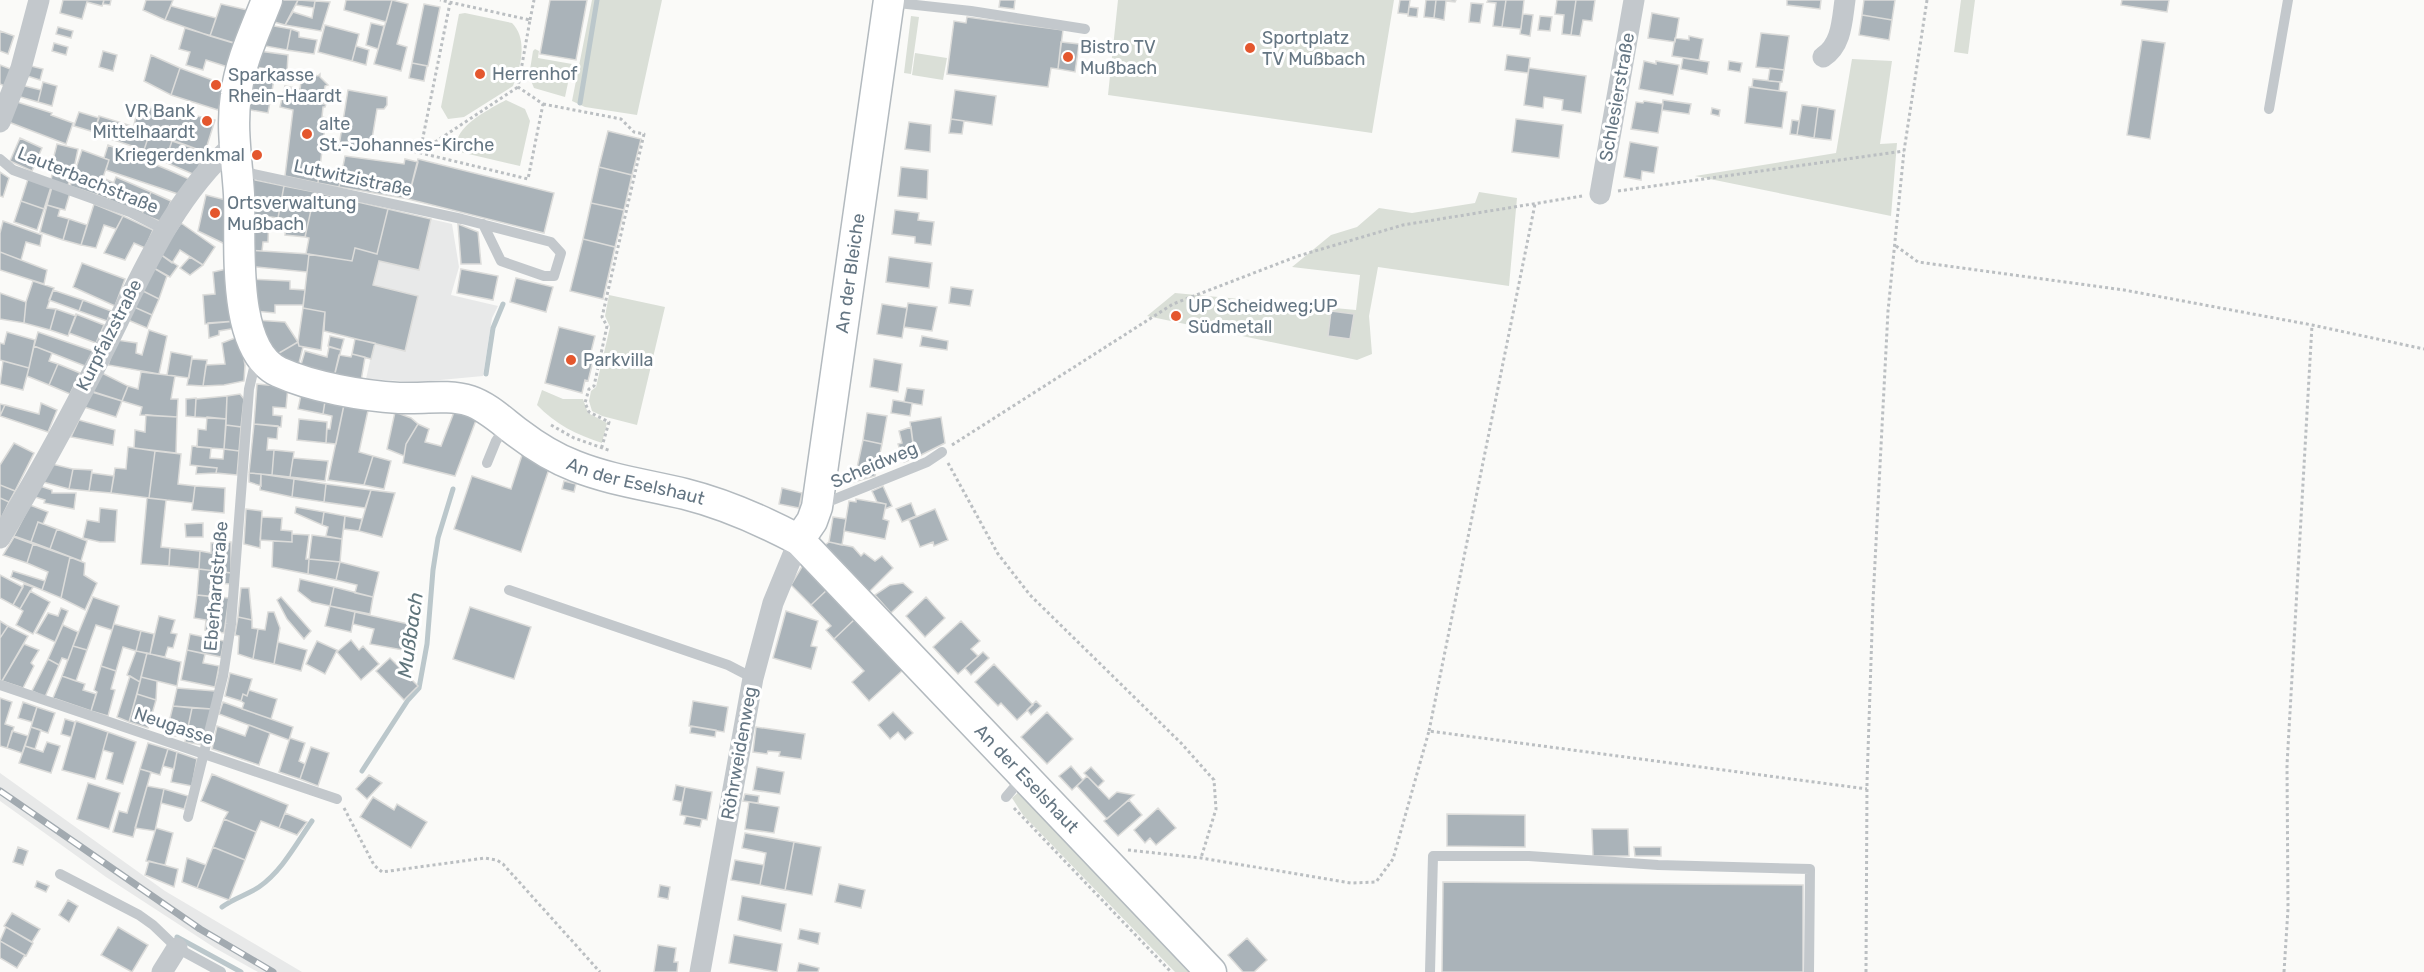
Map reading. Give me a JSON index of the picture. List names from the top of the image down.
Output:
{
  "streets": {
    "main road": ["An der Bleiche", "An der Eselshaut"],
    "street": ["Schlesierstraße", "Kurpfalzstraße", "Röhrweidenweg"],
    "lane": [
      "Lutwitzistraße",
      "Lauterbachstraße",
      "Scheidweg",
      "Eberhardstraße",
      "Neugasse"
    ]
  },
  "crossings": [
    ["Lutwitzistraße", "Kurpfalzstraße"],
    ["Lauterbachstraße", "Kurpfalzstraße"],
    ["An der Bleiche", "Scheidweg"],
    ["An der Bleiche", "An der Eselshaut"],
    ["An der Bleiche", "Röhrweidenweg"],
    ["An der Eselshaut", "Eberhardstraße"],
    ["An der Eselshaut", "Röhrweidenweg"],
    ["Eberhardstraße", "Neugasse"]
  ],
  "water": ["Mußbach"],
  "places": [
    "Sportplatz TV Mußbach",
    "Bistro TV Mußbach",
    "Herrenhof",
    "Sparkasse Rhein-Haardt",
    "VR Bank Mittelhaardt",
    "alte St.-Johannes-Kirche",
    "Kriegerdenkmal",
    "Ortsverwaltung Mußbach",
    "UP Scheidweg;UP Südmetall",
    "Parkvilla"
  ]
}
